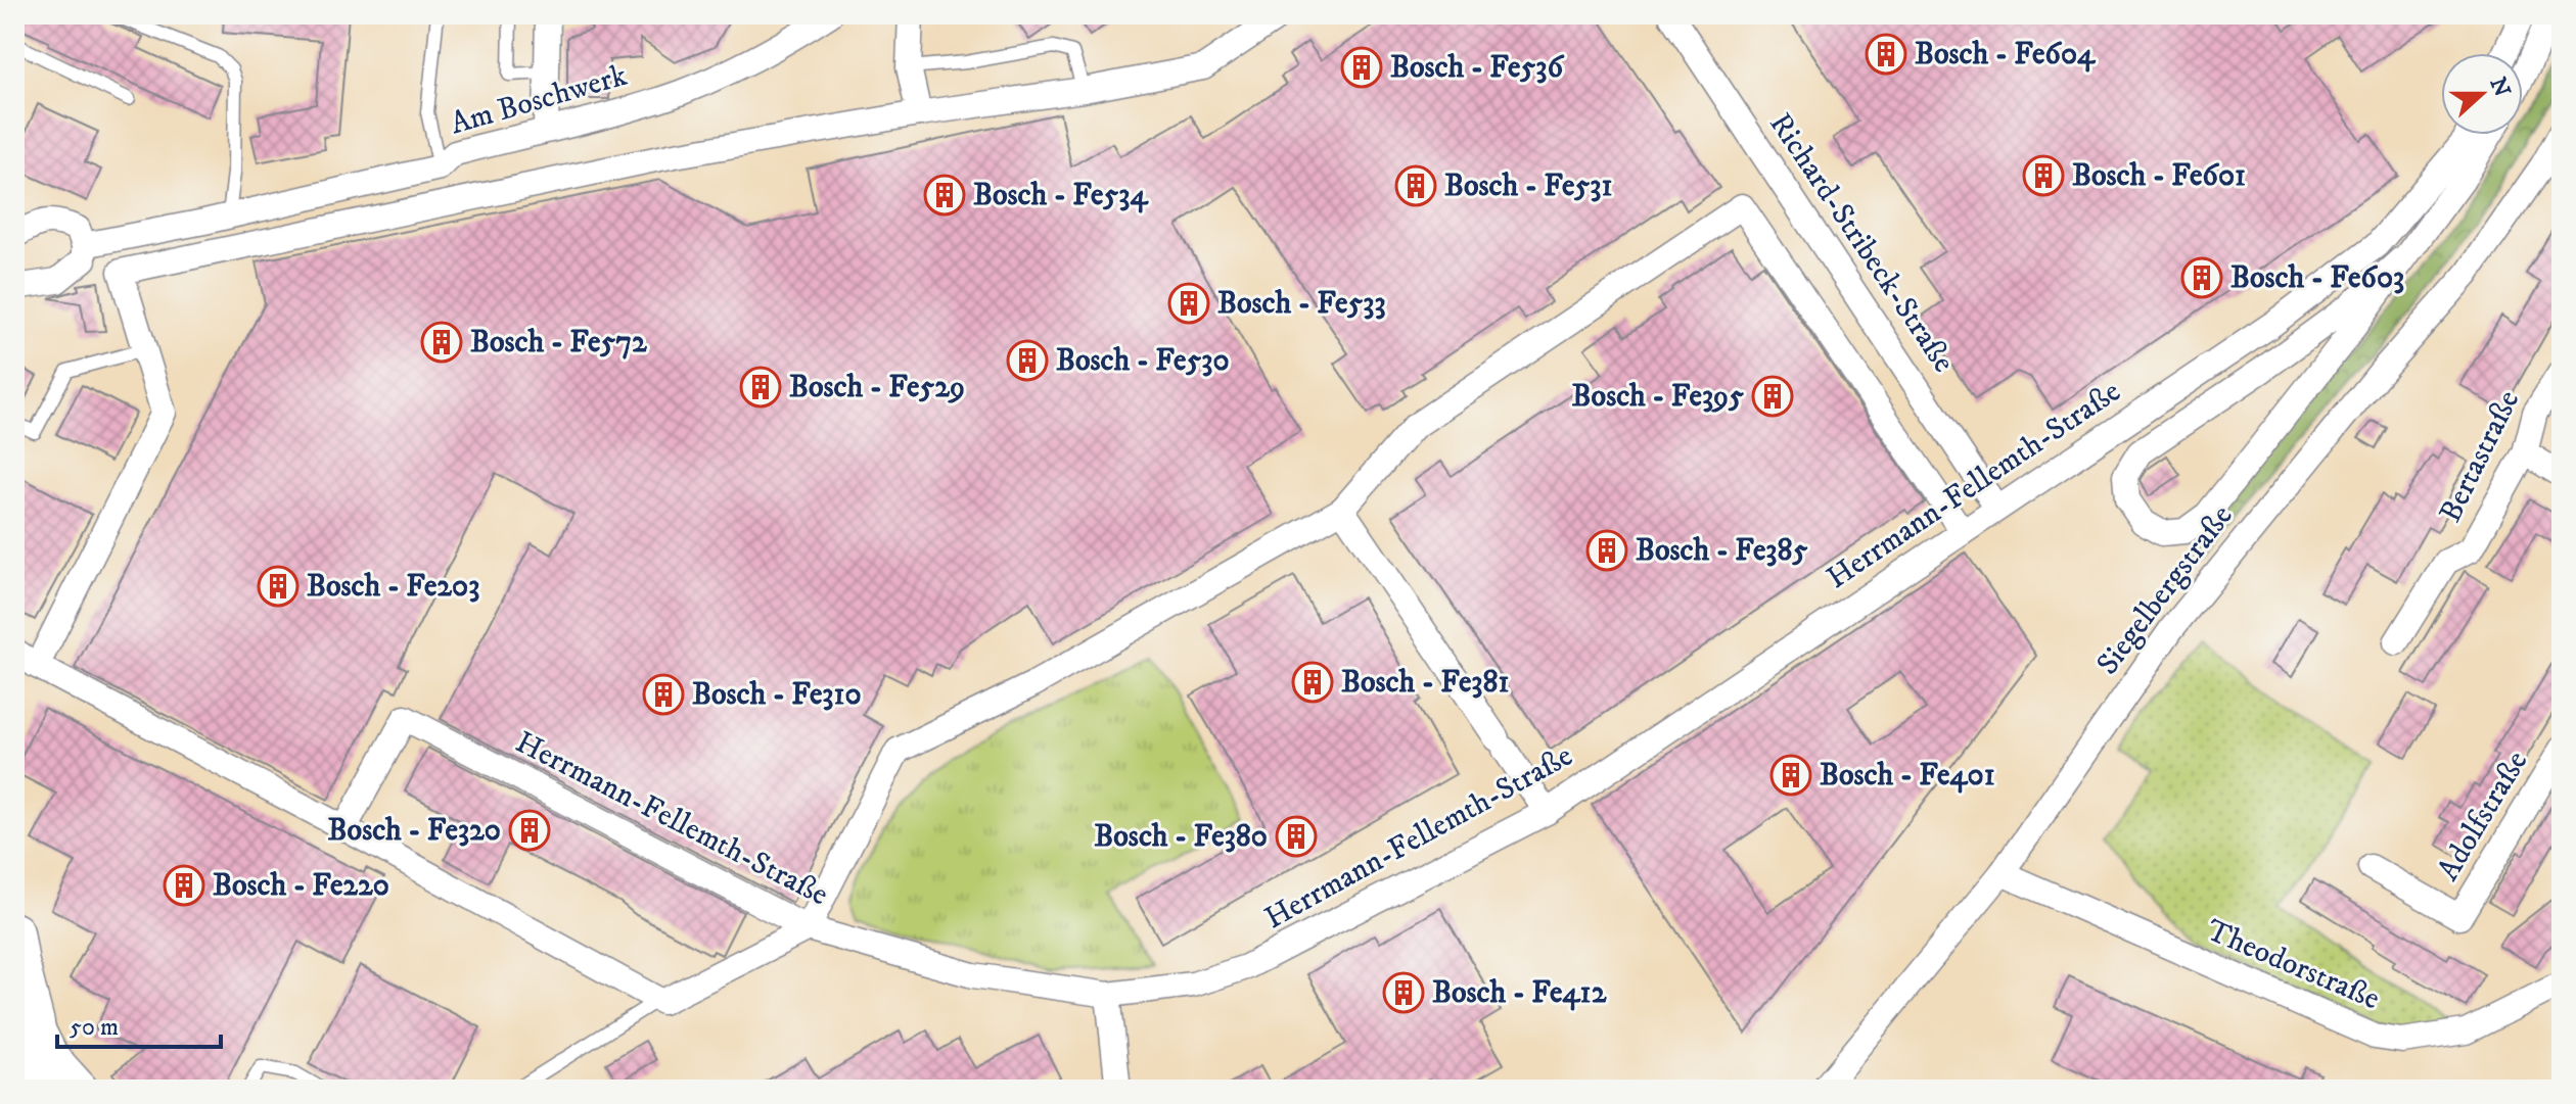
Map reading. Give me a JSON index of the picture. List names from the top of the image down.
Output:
{
  "streets": {
    "street": [
      "Am Boschwerk",
      "Richard-Stribeck-Straße",
      "Bertastraße",
      "Herrmann-Fellemth-Straße",
      "Siegelbergstraße",
      "Adolfstraße",
      "Theodorstraße"
    ]
  },
  "crossings": [
    ["Richard-Stribeck-Straße", "Herrmann-Fellemth-Straße"],
    ["Siegelbergstraße", "Theodorstraße"]
  ],
  "places": {
    "building": [
      "Bosch - Fe604",
      "Bosch - Fe536",
      "Bosch - Fe601",
      "Bosch - Fe531",
      "Bosch - Fe534",
      "Bosch - Fe603",
      "Bosch - Fe533",
      "Bosch - Fe572",
      "Bosch - Fe530",
      "Bosch - Fe529",
      "Bosch - Fe395",
      "Bosch - Fe385",
      "Bosch - Fe203",
      "Bosch - Fe381",
      "Bosch - Fe310",
      "Bosch - Fe401",
      "Bosch - Fe320",
      "Bosch - Fe380",
      "Bosch - Fe220",
      "Bosch - Fe412"
    ]
  },
  "scale_bar": "50 m",
  "north": "right"
}
